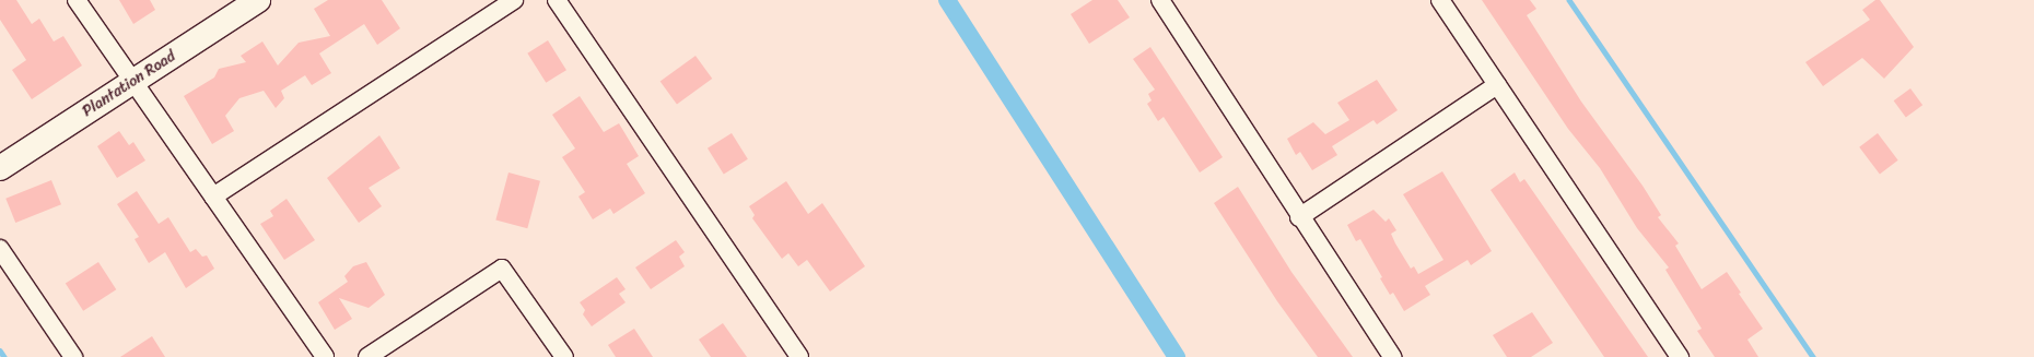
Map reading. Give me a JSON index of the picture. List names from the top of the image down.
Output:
{
  "streets": {
    "street": ["Plantation Road"]
  }
}
